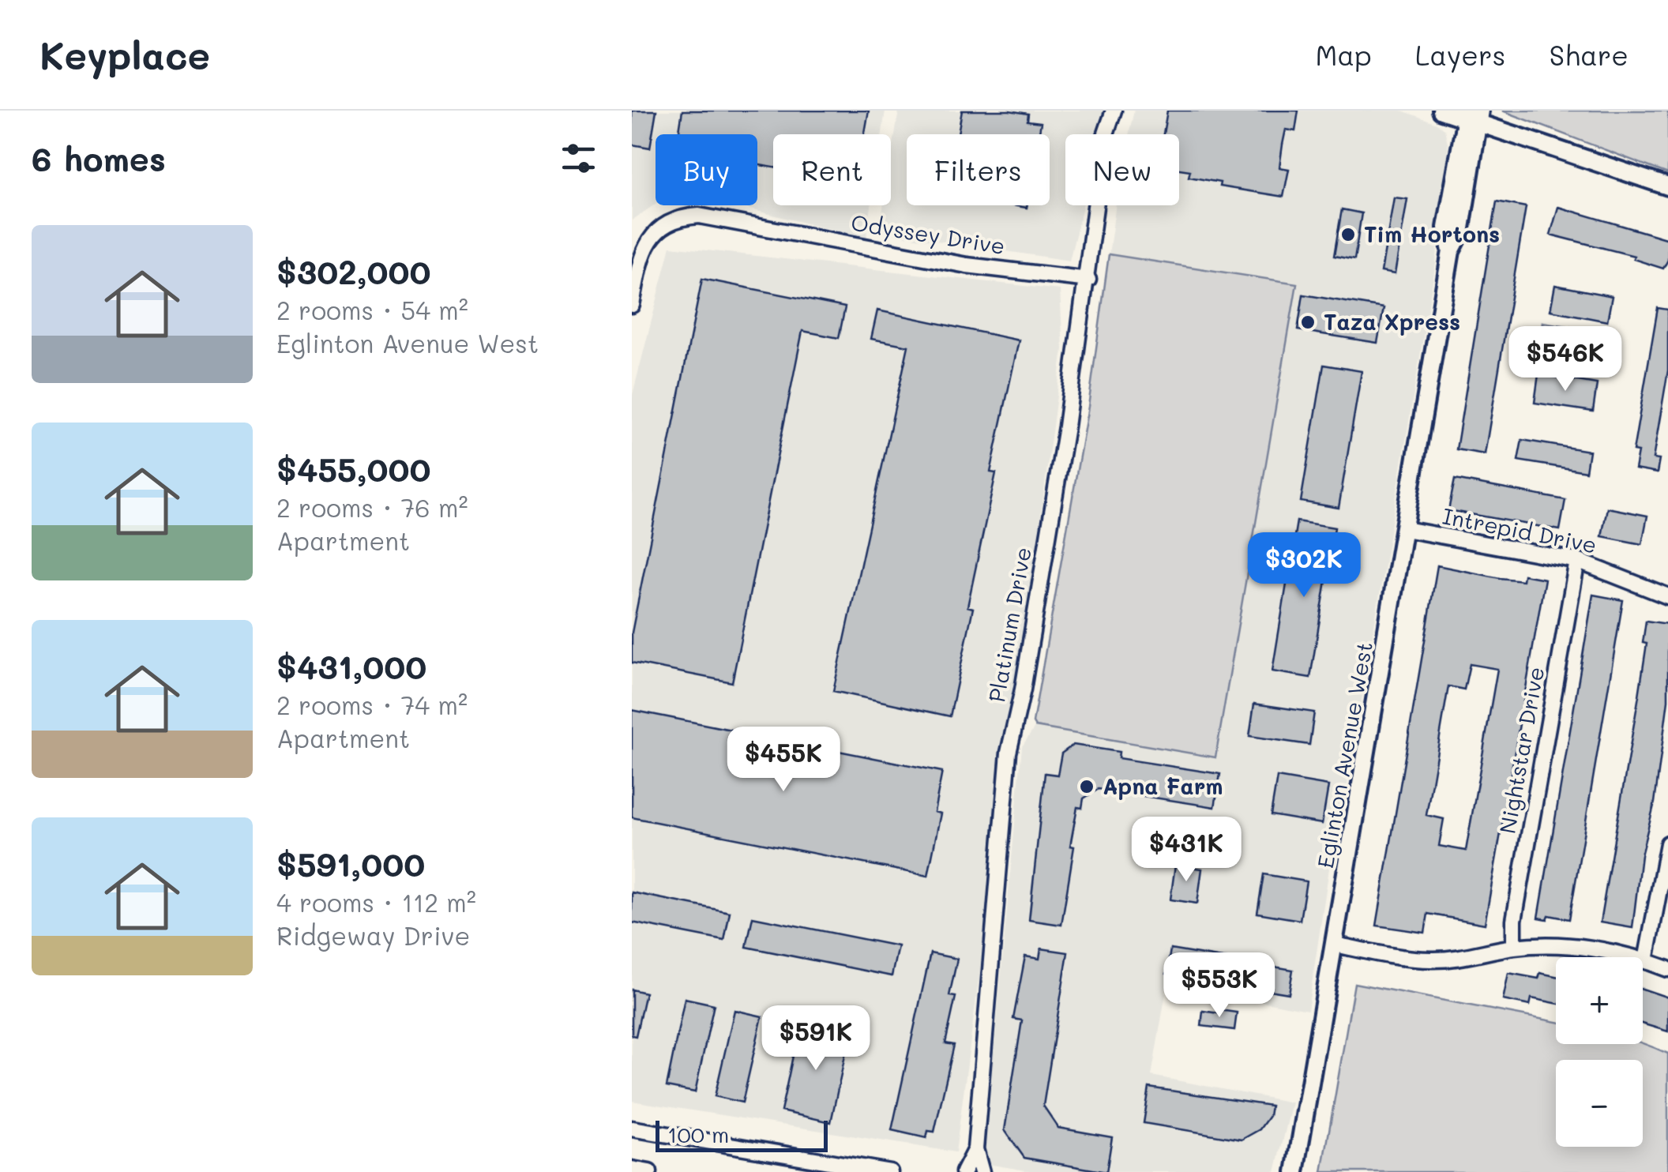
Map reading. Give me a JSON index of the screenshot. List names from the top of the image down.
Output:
{
  "streets": {
    "main road": ["Eglinton Avenue West"],
    "street": [
      "Odyssey Drive",
      "Intrepid Drive",
      "Platinum Drive",
      "Nightstar Drive"
    ]
  },
  "crossings": [
    ["Odyssey Drive", "Platinum Drive"],
    ["Intrepid Drive", "Nightstar Drive"],
    ["Intrepid Drive", "Eglinton Avenue West"]
  ],
  "places": ["Tim Hortons", "Taza Xpress", "Apna Farm"],
  "scale_bar": "100 m",
  "page": {
    "header": "Keyplace",
    "nav": ["Map", "Layers", "Share"],
    "heading": "6 homes",
    "chip": [
      "Buy",
      "Rent",
      "Filters",
      "New"
    ],
    "list": [
      {
        "name": "$302,000",
        "note": "2 rooms · 54 m² · Eglinton Avenue West"
      },
      {
        "name": "$455,000",
        "note": "2 rooms · 76 m² · Apartment"
      },
      {
        "name": "$431,000",
        "note": "2 rooms · 74 m² · Apartment"
      },
      {
        "name": "$591,000",
        "note": "4 rooms · 112 m² · Ridgeway Drive"
      }
    ],
    "price": [
      "$546K",
      "$302K",
      "$455K",
      "$431K",
      "$553K",
      "$591K"
    ],
    "map_buttons": ["+", "−"],
    "scale": "100 m"
  }
}
